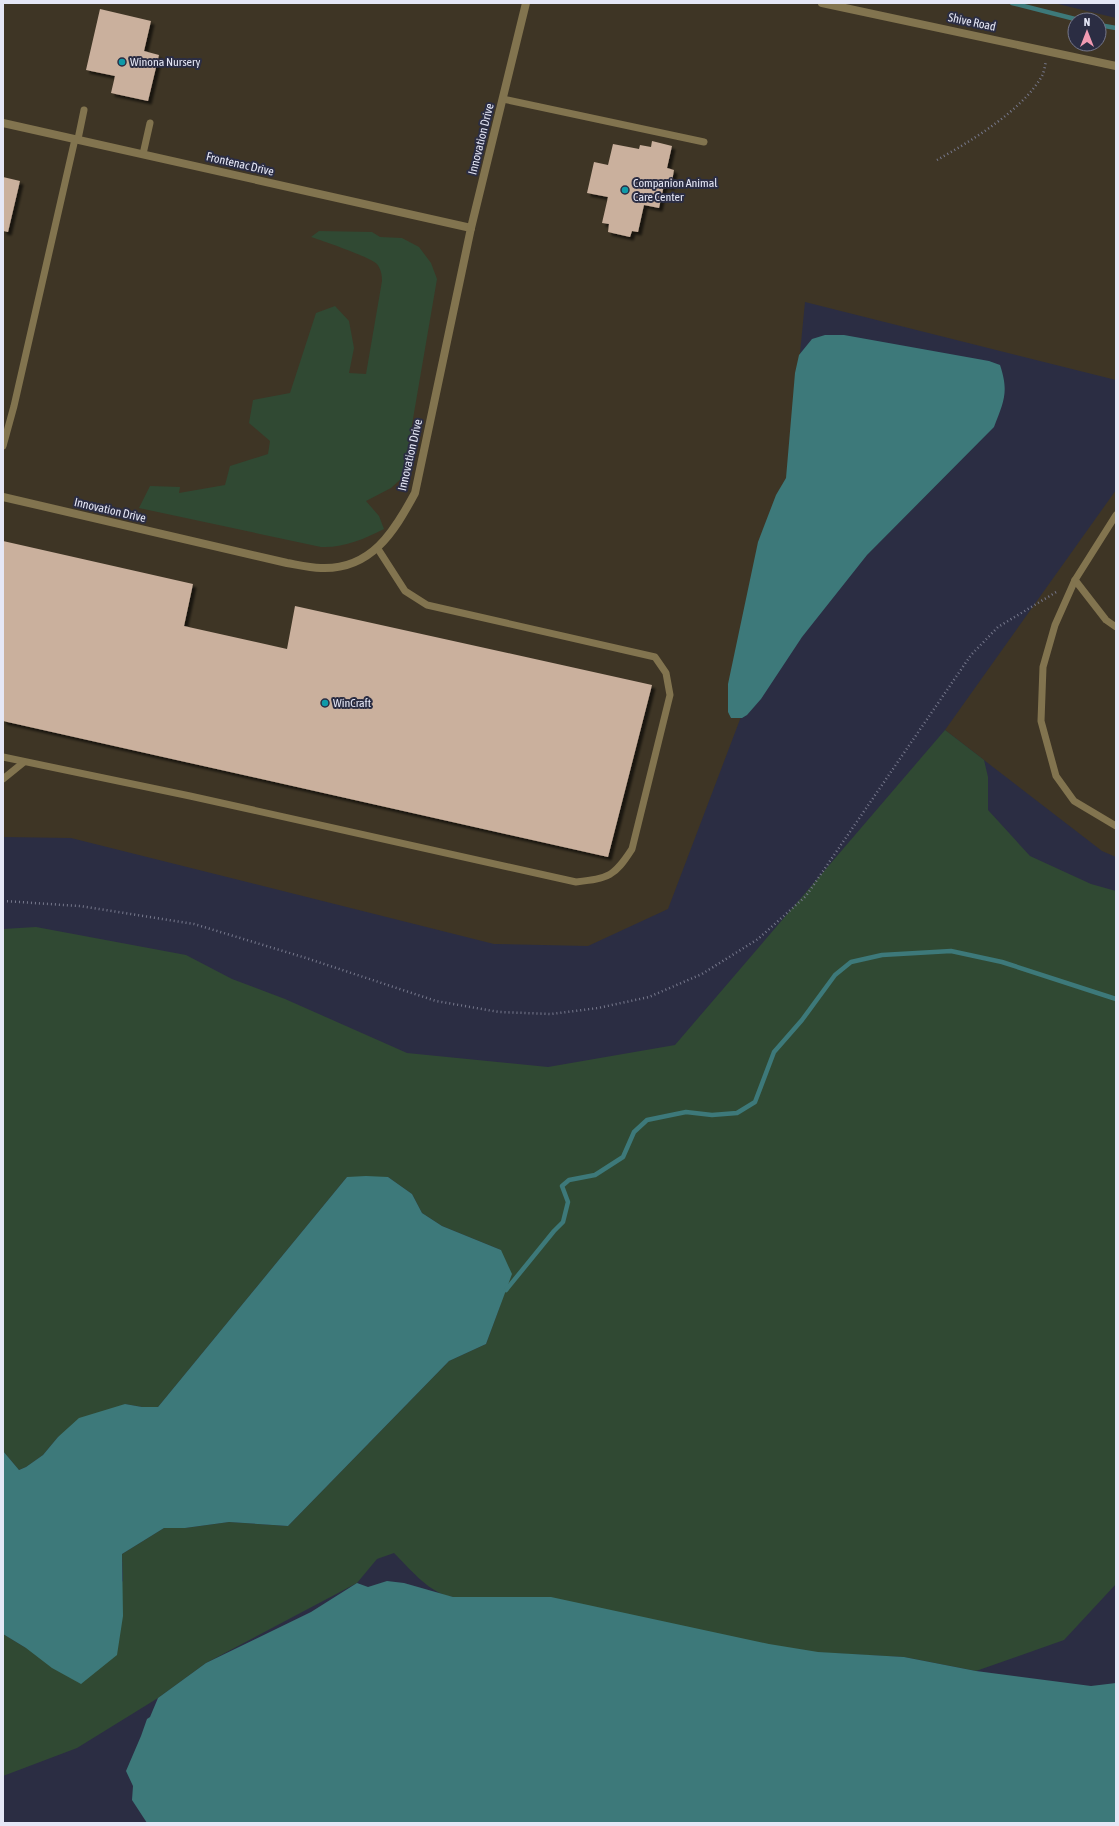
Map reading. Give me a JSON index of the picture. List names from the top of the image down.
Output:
{
  "streets": {
    "street": ["Shive Road", "Innovation Drive", "Frontenac Drive"]
  },
  "crossings": [
    ["Innovation Drive", "Frontenac Drive"]
  ],
  "places": ["Winona Nursery", "Companion Animal Care Center", "WinCraft"],
  "north": "top"
}
